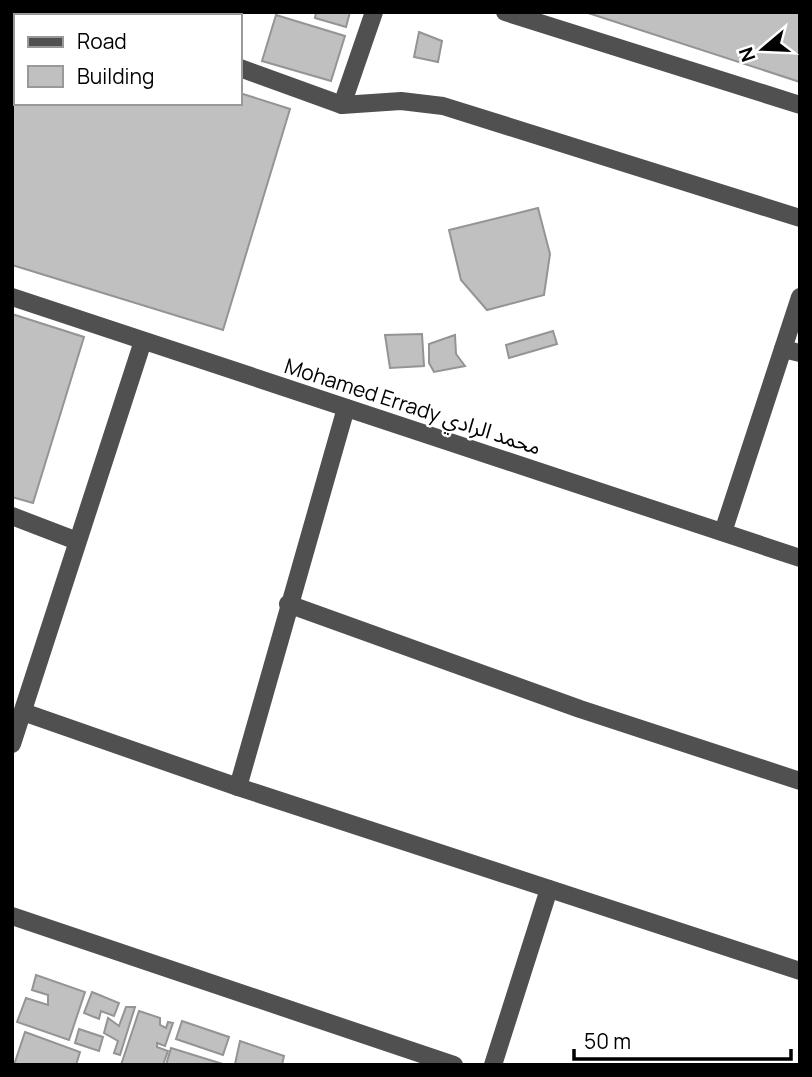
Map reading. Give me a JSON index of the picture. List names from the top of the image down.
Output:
{
  "streets": {
    "street": ["Mohamed Errady محمد الرادي"]
  },
  "legend": ["Road", "Building"],
  "scale_bar": "50 m",
  "north": "left"
}
